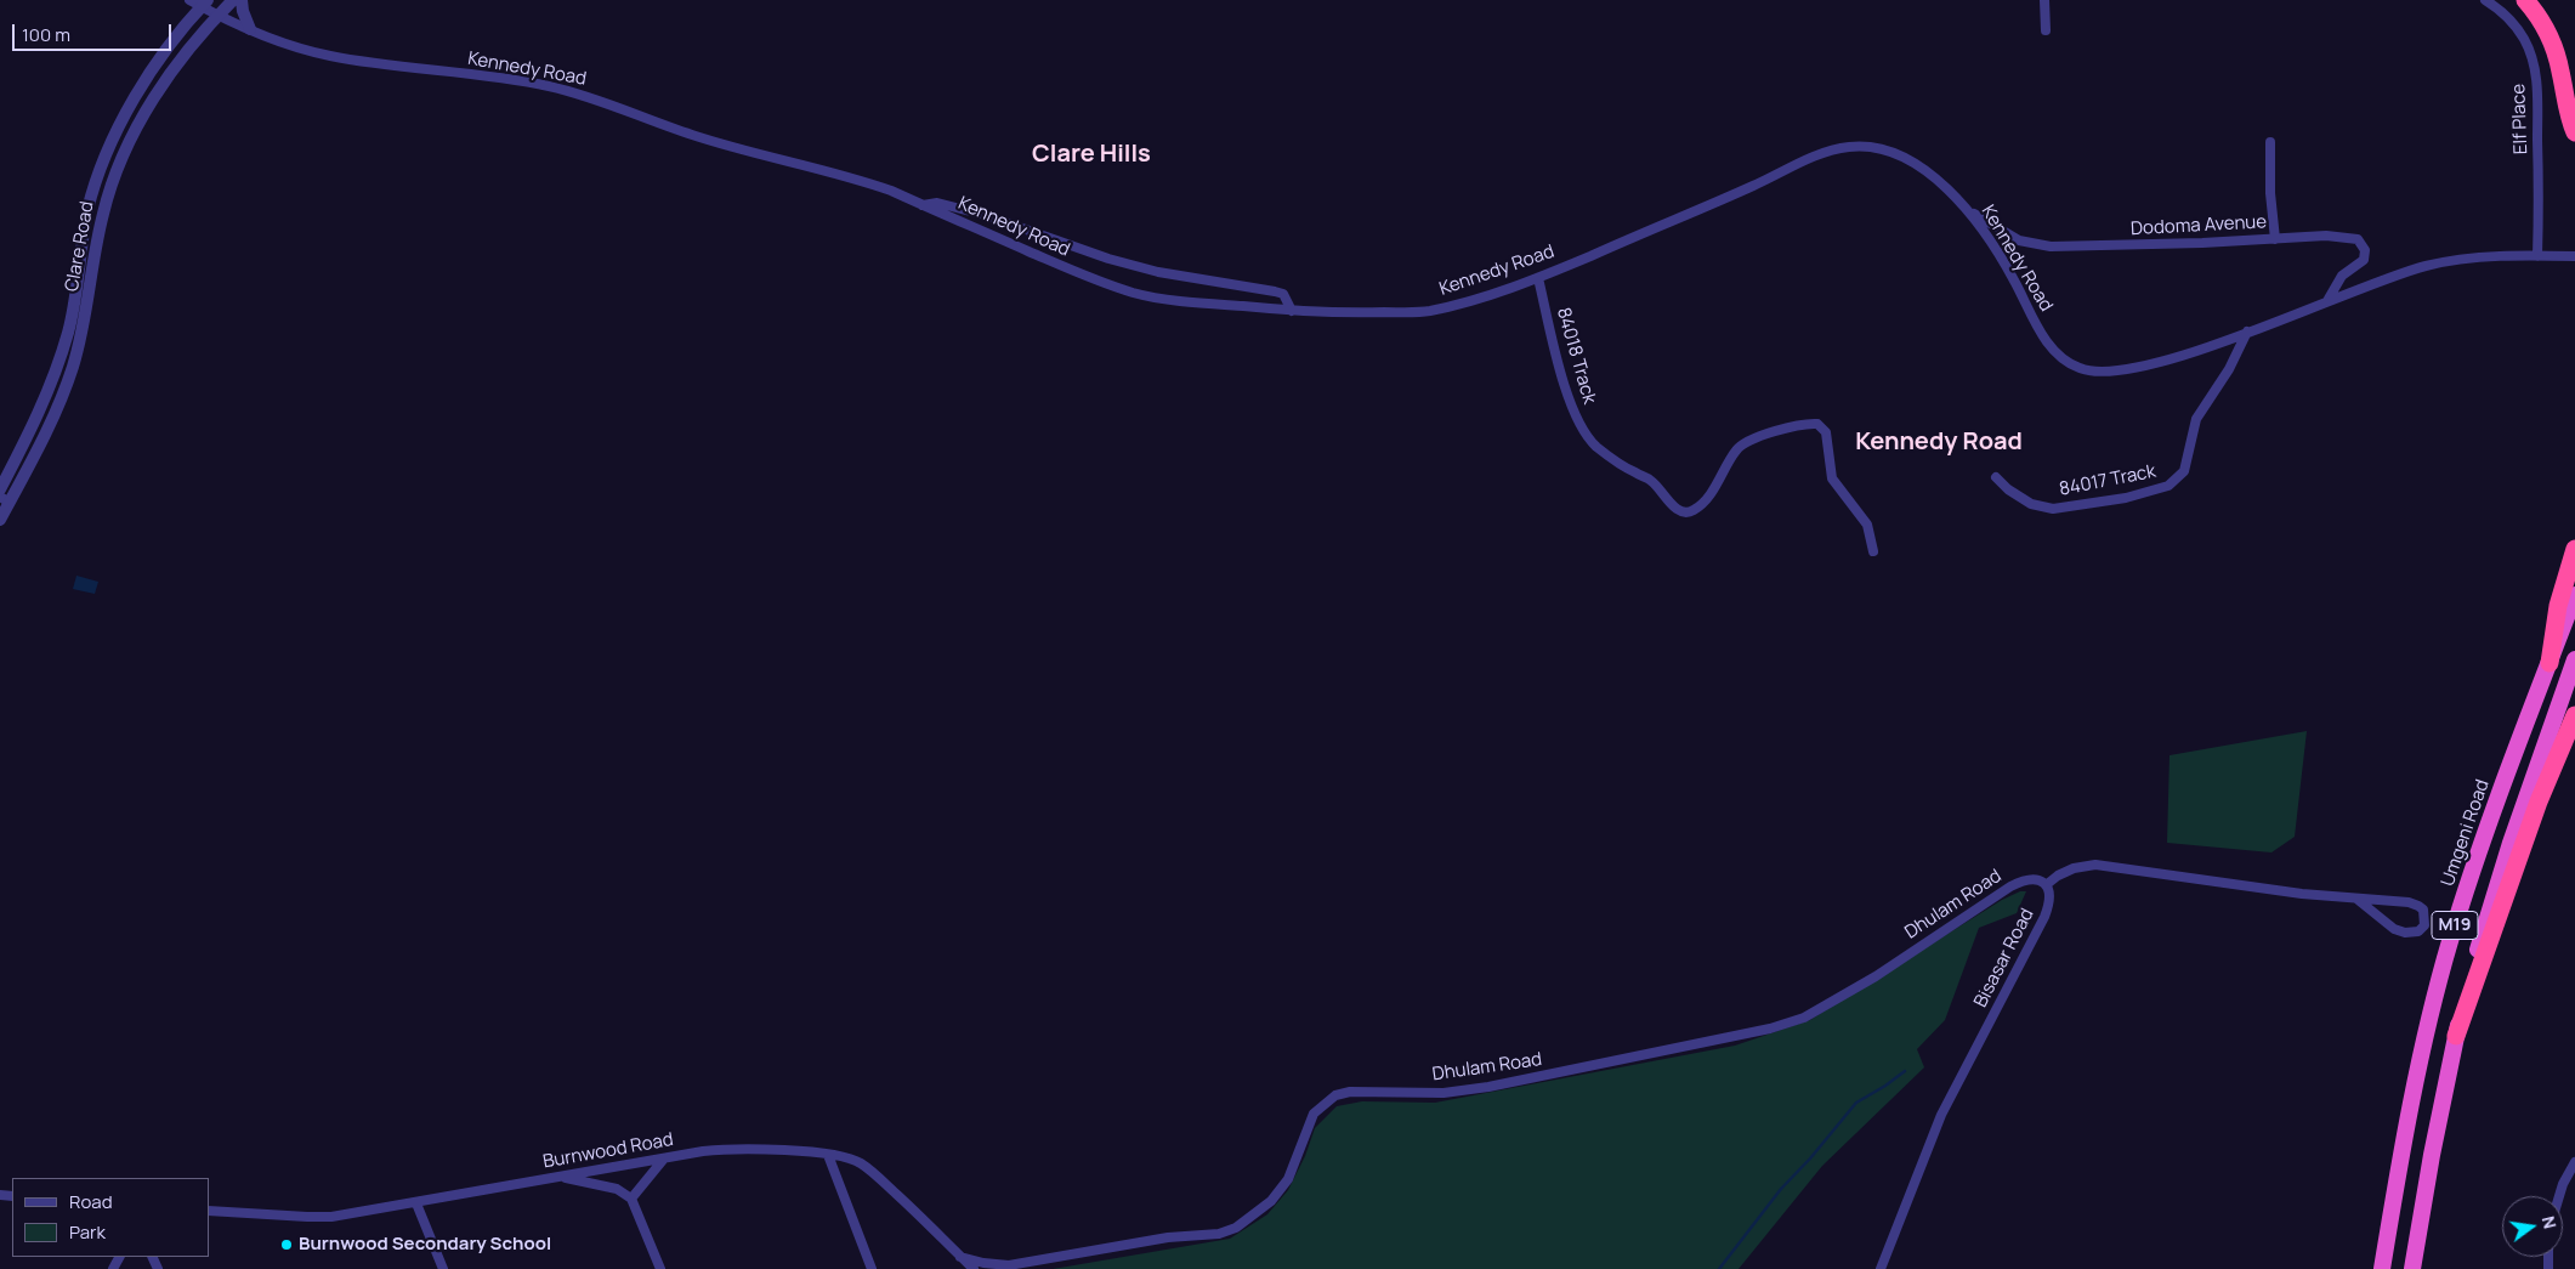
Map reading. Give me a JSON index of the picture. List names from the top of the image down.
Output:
{
  "streets": {
    "highway": ["Umgeni Road", "M19"],
    "street": [
      "Kennedy Road",
      "Elf Place",
      "Dodoma Avenue",
      "Clare Road",
      "84018 Track",
      "84017 Track",
      "Dhulam Road",
      "Bisasar Road",
      "Burnwood Road"
    ]
  },
  "crossings": [
    ["Kennedy Road", "Elf Place"],
    ["Kennedy Road", "Dodoma Avenue"],
    ["Kennedy Road", "Clare Road"],
    ["Kennedy Road", "84018 Track"],
    ["Kennedy Road", "84017 Track"],
    ["Dhulam Road", "Bisasar Road"],
    ["Dhulam Road", "Burnwood Road"]
  ],
  "districts": ["Clare Hills", "Kennedy Road"],
  "places": ["Burnwood Secondary School"],
  "legend": ["Road", "Park"],
  "scale_bar": "100 m",
  "north": "right"
}
